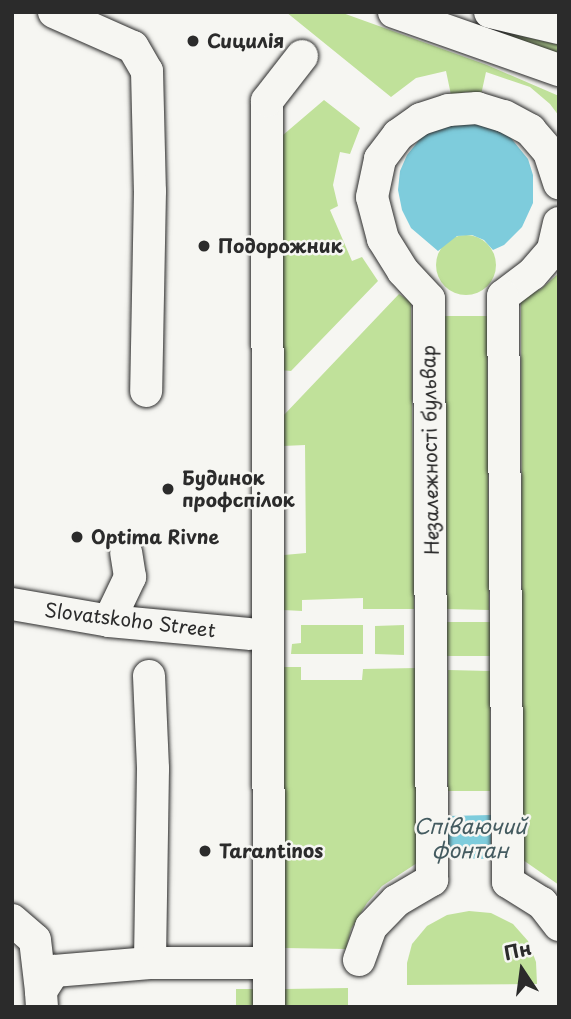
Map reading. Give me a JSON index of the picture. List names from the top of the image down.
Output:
{
  "streets": {
    "street": ["Незалежності бульвар", "Slovatskoho Street"]
  },
  "water": ["Співаючий фонтан"],
  "places": [
    "Сицилія",
    "Подорожник",
    "Будинок профспілок",
    "Optima Rivne",
    "Tarantinos"
  ],
  "north": "top"
}
